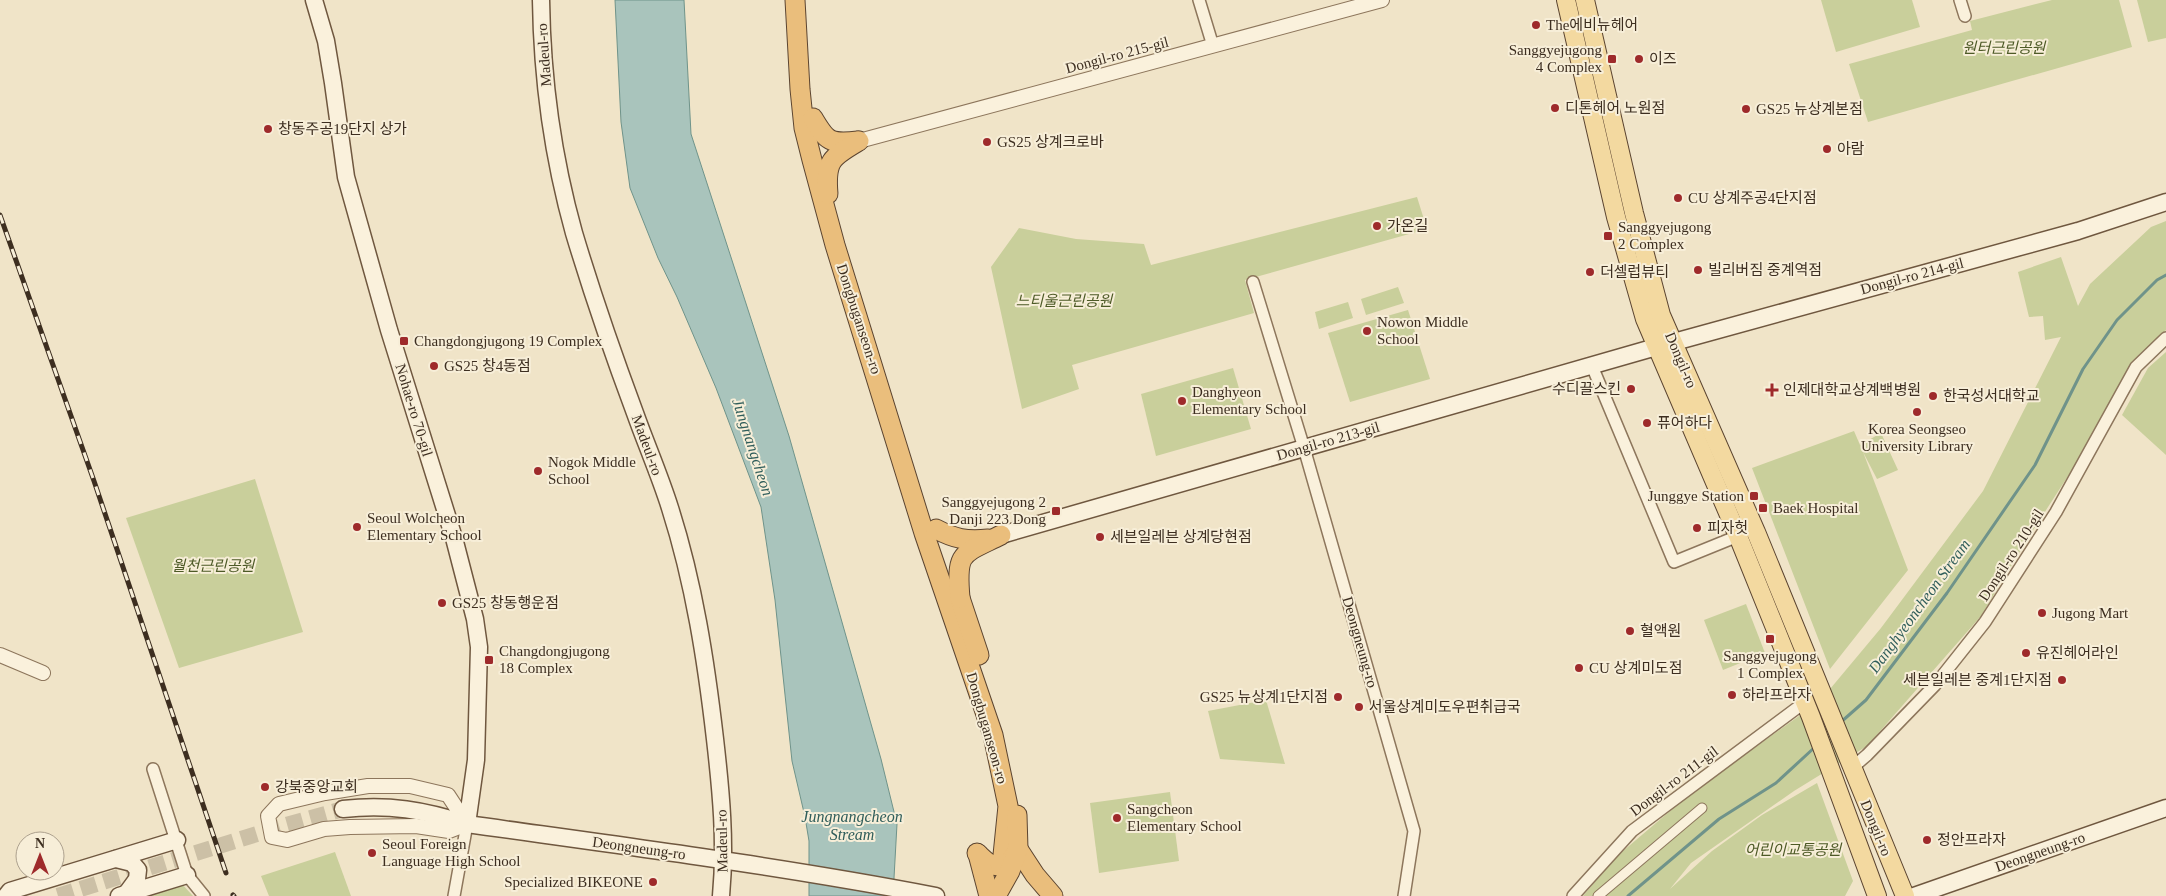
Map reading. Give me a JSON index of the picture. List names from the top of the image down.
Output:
{
  "streets": {
    "highway": ["Dongbuganseon-ro"],
    "main road": [
      "Madeul-ro",
      "Dongil-ro 214-gil",
      "Dongil-ro",
      "Nohae-ro 70-gil",
      "Dongil-ro 213-gil",
      "Deongneung-ro"
    ],
    "street": ["Dongil-ro 215-gil", "Dongil-ro 210-gil", "Dongil-ro 211-gil"]
  },
  "crossings": [
    ["Madeul-ro", "Deongneung-ro"],
    ["Dongil-ro 214-gil", "Dongil-ro"],
    ["Dongil-ro 214-gil", "Dongil-ro 213-gil"],
    ["Dongil-ro", "Dongil-ro 213-gil"],
    ["Dongil-ro", "Dongil-ro 210-gil"],
    ["Dongil-ro", "Dongil-ro 211-gil"],
    ["Nohae-ro 70-gil", "Deongneung-ro"],
    ["Dongil-ro 213-gil", "Deongneung-ro"]
  ],
  "water": ["Jungnangcheon", "Danghyeoncheon Stream", "Jungnangcheon Stream"],
  "parks": [
    "원터근린공원",
    "느티울근린공원",
    "월천근린공원",
    "어린이교통공원"
  ],
  "places": {
    "other": [
      "The에비뉴헤어",
      "이즈",
      "디톤헤어 노원점",
      "GS25 뉴상계본점",
      "창동주공19단지 상가",
      "GS25 상계크로바",
      "아람",
      "CU 상계주공4단지점",
      "가온길",
      "빌리버짐 중계역점",
      "더셀럽뷰티",
      "Nowon Middle School",
      "GS25 창4동점",
      "수디끌스킨",
      "한국성서대학교",
      "Danghyeon Elementary School",
      "Korea Seongseo University Library",
      "퓨어하다",
      "Nogok Middle School",
      "Seoul Wolcheon Elementary School",
      "피자헛",
      "세븐일레븐 상계당현점",
      "GS25 창동행운점",
      "Jugong Mart",
      "혈액원",
      "유진헤어라인",
      "CU 상계미도점",
      "세븐일레븐 중계1단지점",
      "하라프라자",
      "GS25 뉴상계1단지점",
      "서울상계미도우편취급국",
      "강북중앙교회",
      "Sangcheon Elementary School",
      "정안프라자",
      "Seoul Foreign Language High School",
      "Specialized BIKEONE"
    ],
    "transit": [
      "Sanggyejugong 4 Complex",
      "Sanggyejugong 2 Complex",
      "Changdongjugong 19 Complex",
      "Junggye Station",
      "Baek Hospital",
      "Sanggyejugong 2 Danji 223 Dong",
      "Sanggyejugong 1 Complex",
      "Changdongjugong 18 Complex"
    ],
    "health": ["인제대학교상계백병원"]
  },
  "north": "top"
}
